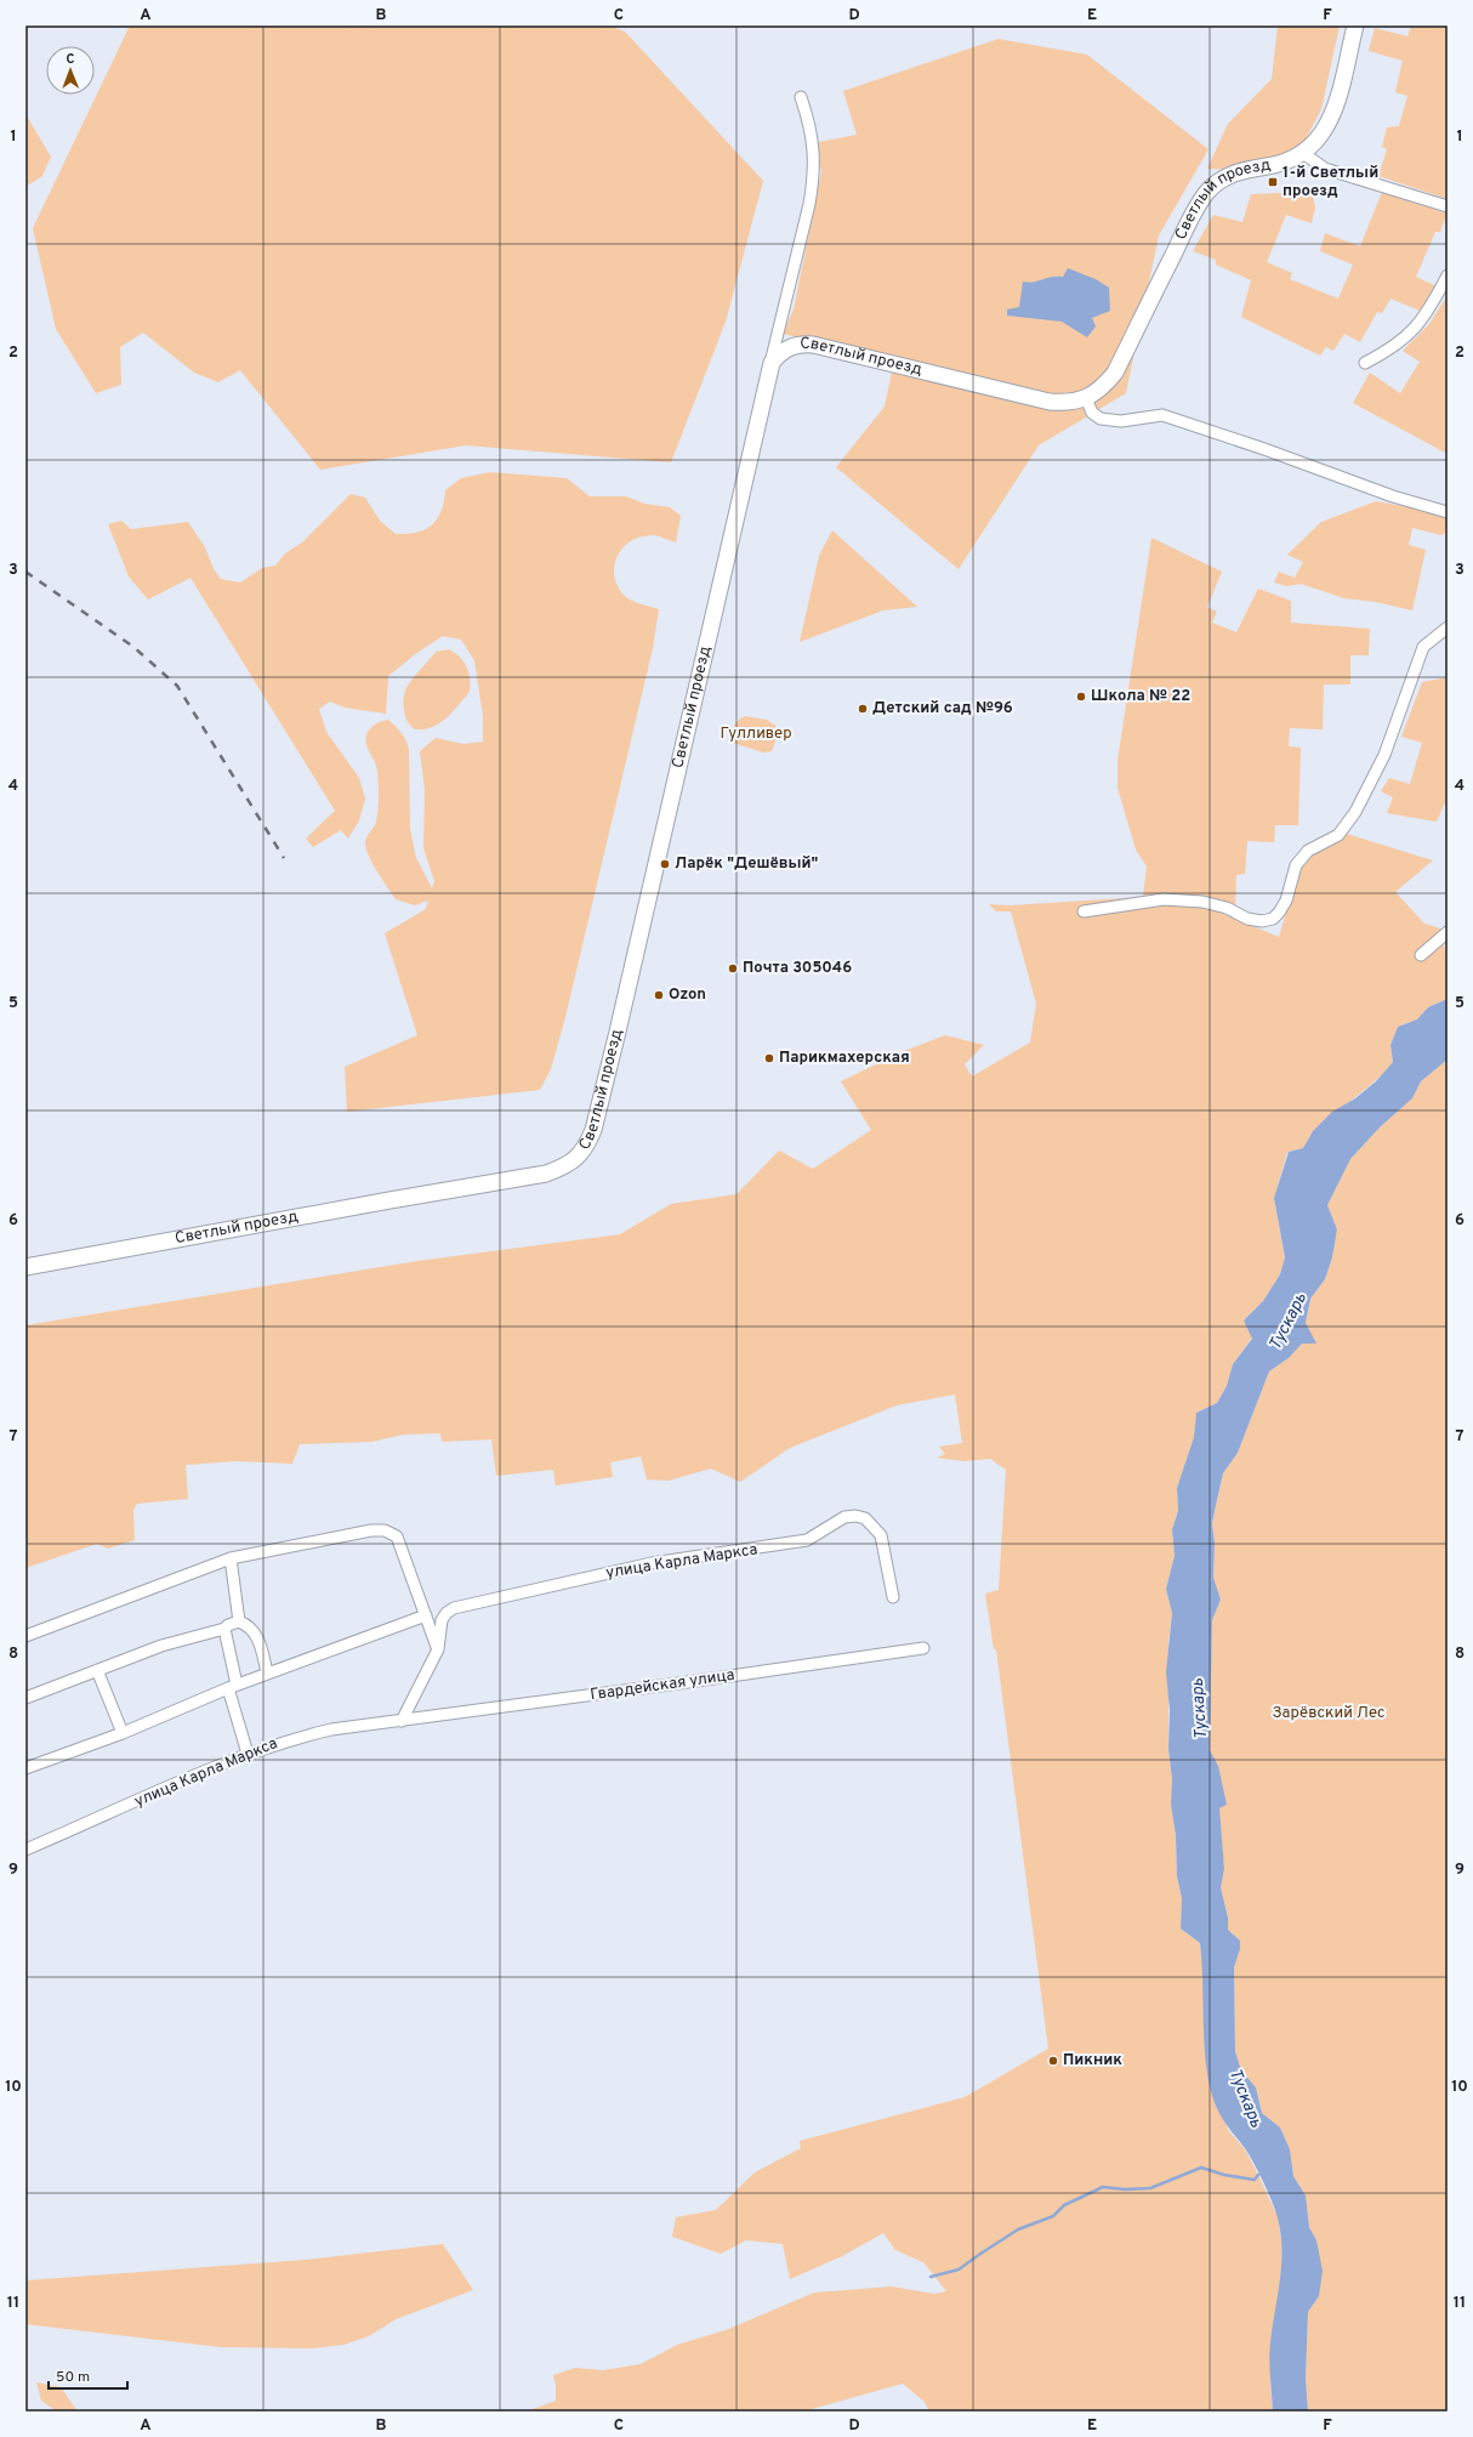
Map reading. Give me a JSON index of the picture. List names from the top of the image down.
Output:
{
  "streets": {
    "street": ["Светлый проезд", "улица Карла Маркса", "Гвардейская улица"]
  },
  "crossings": [
    ["улица Карла Маркса", "Гвардейская улица"]
  ],
  "water": ["Тускарь"],
  "parks": ["Гулливер", "Зарёвский Лес"],
  "places": {
    "transit": ["1-й Светлый проезд"],
    "other": [
      "Школа № 22",
      "Детский сад №96",
      "Ларёк \"Дешёвый\"",
      "Почта 305046",
      "Ozon",
      "Парикмахерская",
      "Пикник"
    ]
  },
  "scale_bar": "50 m",
  "north": "top",
  "grid": {
    "columns": [
      "A",
      "B",
      "C",
      "D",
      "E",
      "F"
    ],
    "rows": [
      "1",
      "2",
      "3",
      "4",
      "5",
      "6",
      "7",
      "8",
      "9",
      "10",
      "11"
    ]
  }
}
